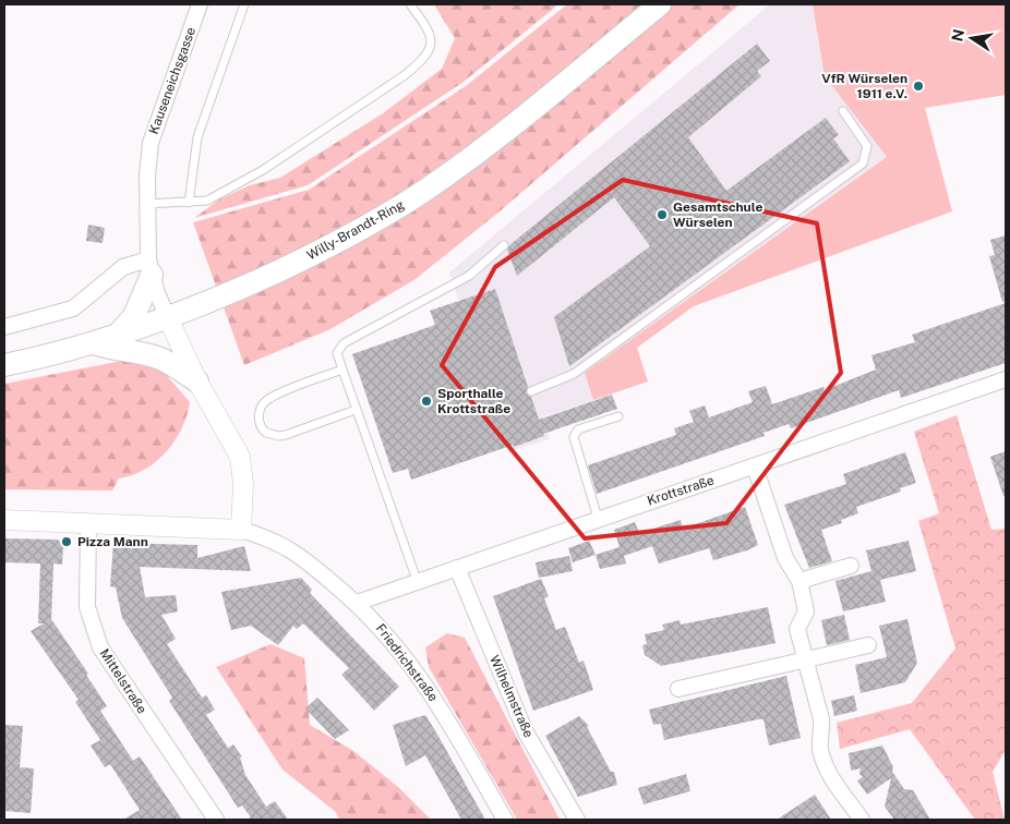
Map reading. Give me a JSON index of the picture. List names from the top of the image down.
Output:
{
  "streets": {
    "main road": ["Willy-Brandt-Ring"],
    "street": [
      "Kauseneichsgasse",
      "Krottstraße",
      "Friedrichstraße",
      "Mittelstraße",
      "Wilhelmstraße"
    ]
  },
  "crossings": [
    ["Kauseneichsgasse", "Willy-Brandt-Ring"],
    ["Krottstraße", "Friedrichstraße"],
    ["Krottstraße", "Wilhelmstraße"],
    ["Friedrichstraße", "Mittelstraße"]
  ],
  "places": [
    "VfR Würselen 1911 e.V.",
    "Gesamtschule Würselen",
    "Sporthalle Krottstraße",
    "Pizza Mann"
  ],
  "north": "left"
}
